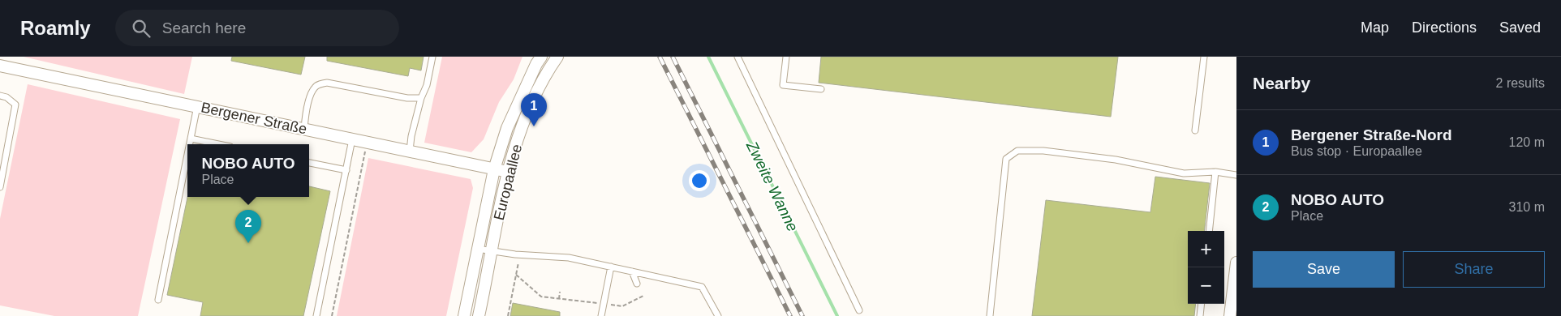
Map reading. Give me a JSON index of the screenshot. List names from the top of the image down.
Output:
{
  "streets": {
    "street": ["Bergener Straße", "Europaallee"]
  },
  "crossings": [
    ["Bergener Straße", "Europaallee"]
  ],
  "water": ["Zweite Wanne"],
  "page": {
    "header": "Roamly",
    "search": "Search here",
    "nav": ["Map", "Directions", "Saved"],
    "heading": ["Nearby", "2 results"],
    "pins": ["1", "2"],
    "list": [
      {
        "mark": "1",
        "name": "Bergener Straße-Nord",
        "note": "Bus stop · Europaallee",
        "value": "120 m"
      },
      {
        "mark": "2",
        "name": "NOBO AUTO",
        "note": "Place",
        "value": "310 m"
      }
    ],
    "popup": ["NOBO AUTO", "Place"],
    "map_buttons": ["+", "−"],
    "buttons": ["Save", "Share"]
  }
}
